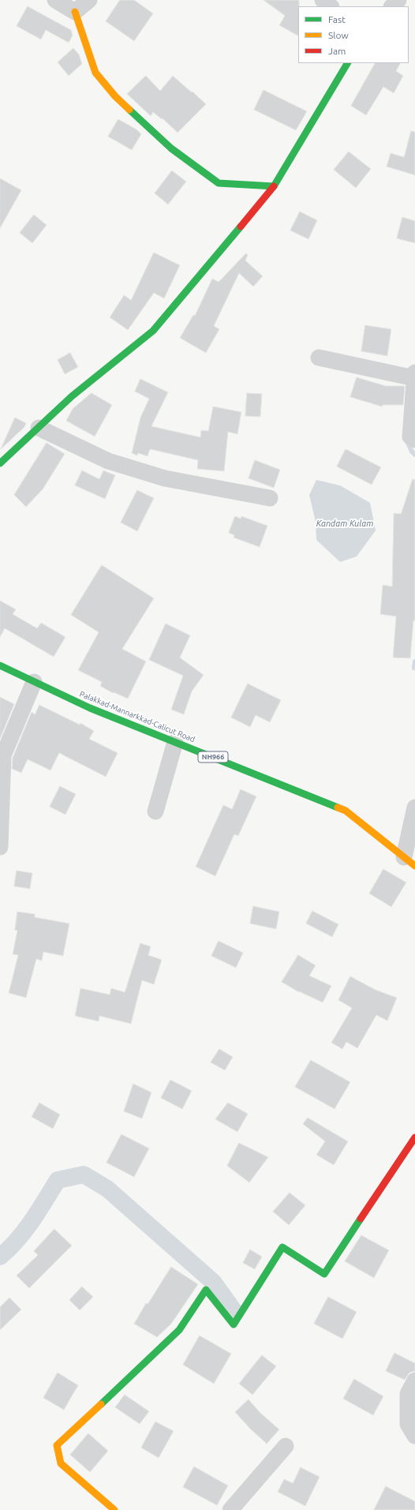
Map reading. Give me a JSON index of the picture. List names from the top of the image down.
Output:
{
  "streets": {
    "main road": ["Palakkad-Mannarkkad-Calicut Road", "NH966"]
  },
  "water": ["Kandam Kulam"],
  "legend": ["Fast", "Slow", "Jam"]
}
